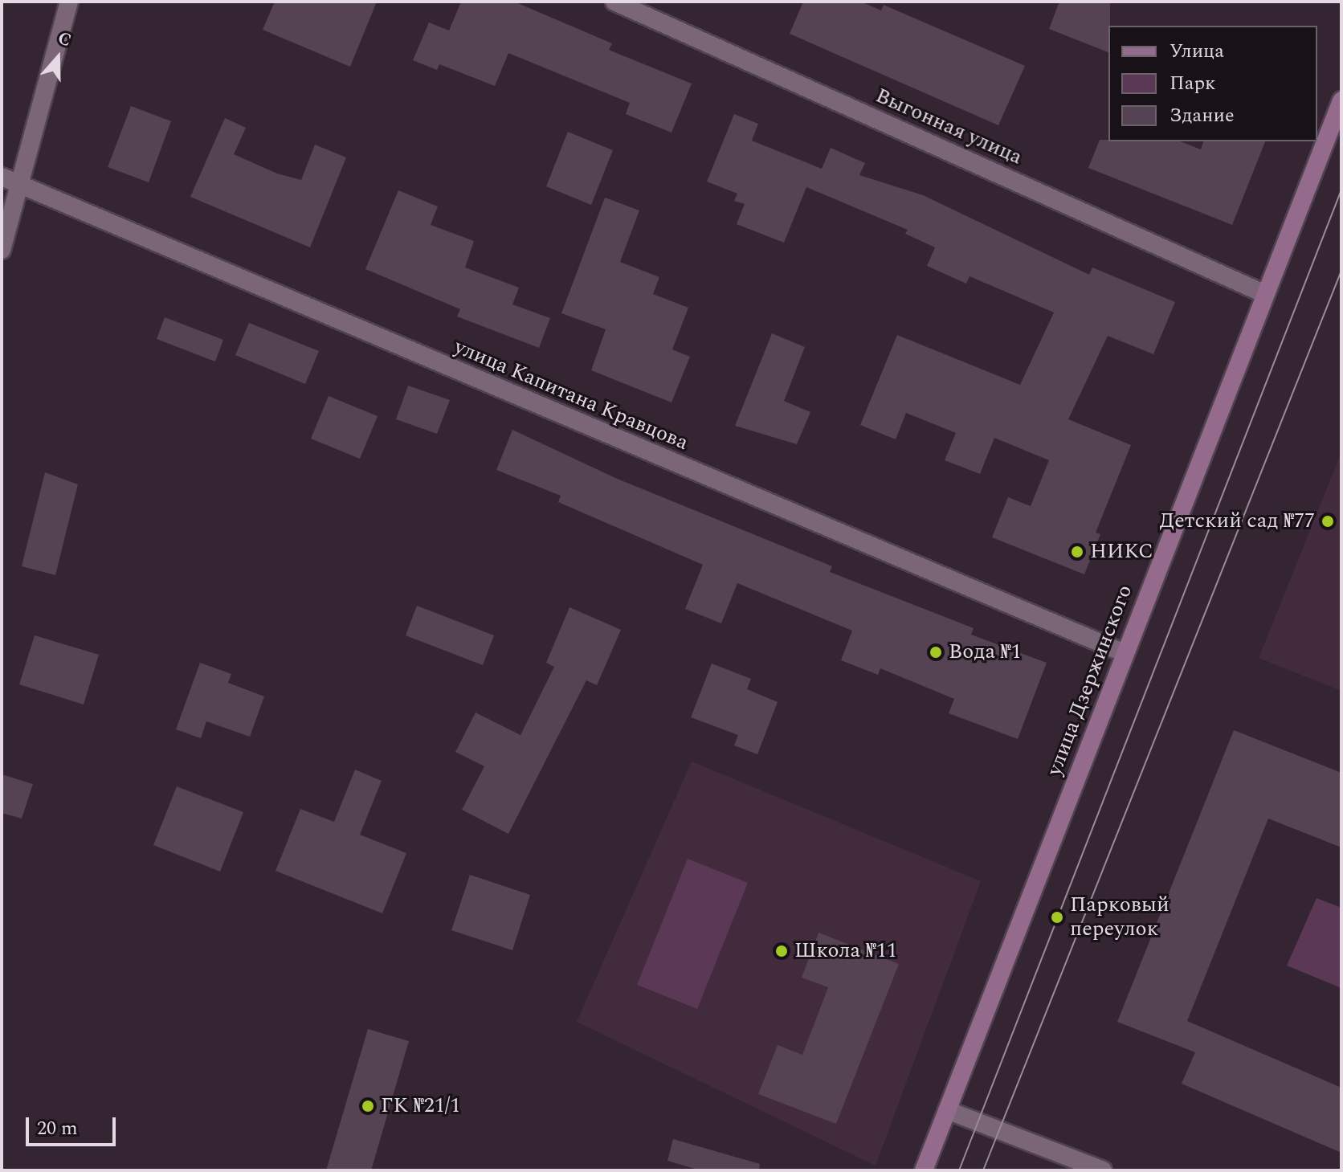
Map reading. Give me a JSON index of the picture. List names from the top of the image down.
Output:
{
  "streets": {
    "main road": ["улица Дзержинского"],
    "street": ["Выгонная улица", "улица Капитана Кравцова"]
  },
  "crossings": [
    ["Выгонная улица", "улица Дзержинского"],
    ["улица Капитана Кравцова", "улица Дзержинского"]
  ],
  "places": [
    "Детский сад №77",
    "НИКС",
    "Вода №1",
    "Парковый переулок",
    "Школа №11",
    "ГК №21/1"
  ],
  "legend": ["Улица", "Парк", "Здание"],
  "scale_bar": "20 m",
  "north": "top"
}
